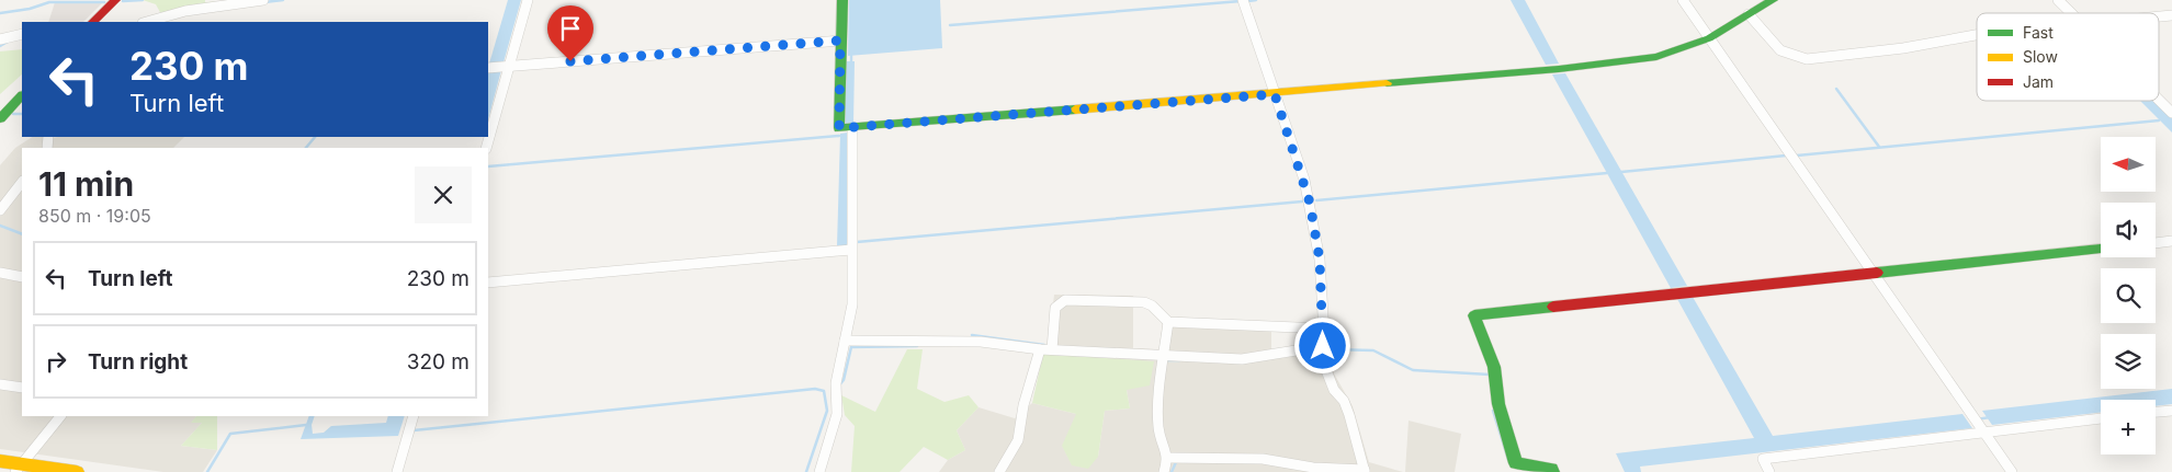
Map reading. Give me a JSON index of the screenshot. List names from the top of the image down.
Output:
{
  "legend": ["Fast", "Slow", "Jam"],
  "north": "left",
  "page": {
    "turn": ["230 m", "Turn left"],
    "map_buttons": "+",
    "heading": ["11 min", "850 m · 19:05"],
    "list": [
      {
        "name": "Turn left",
        "value": "230 m"
      },
      {
        "name": "Turn right",
        "value": "320 m"
      }
    ]
  }
}
